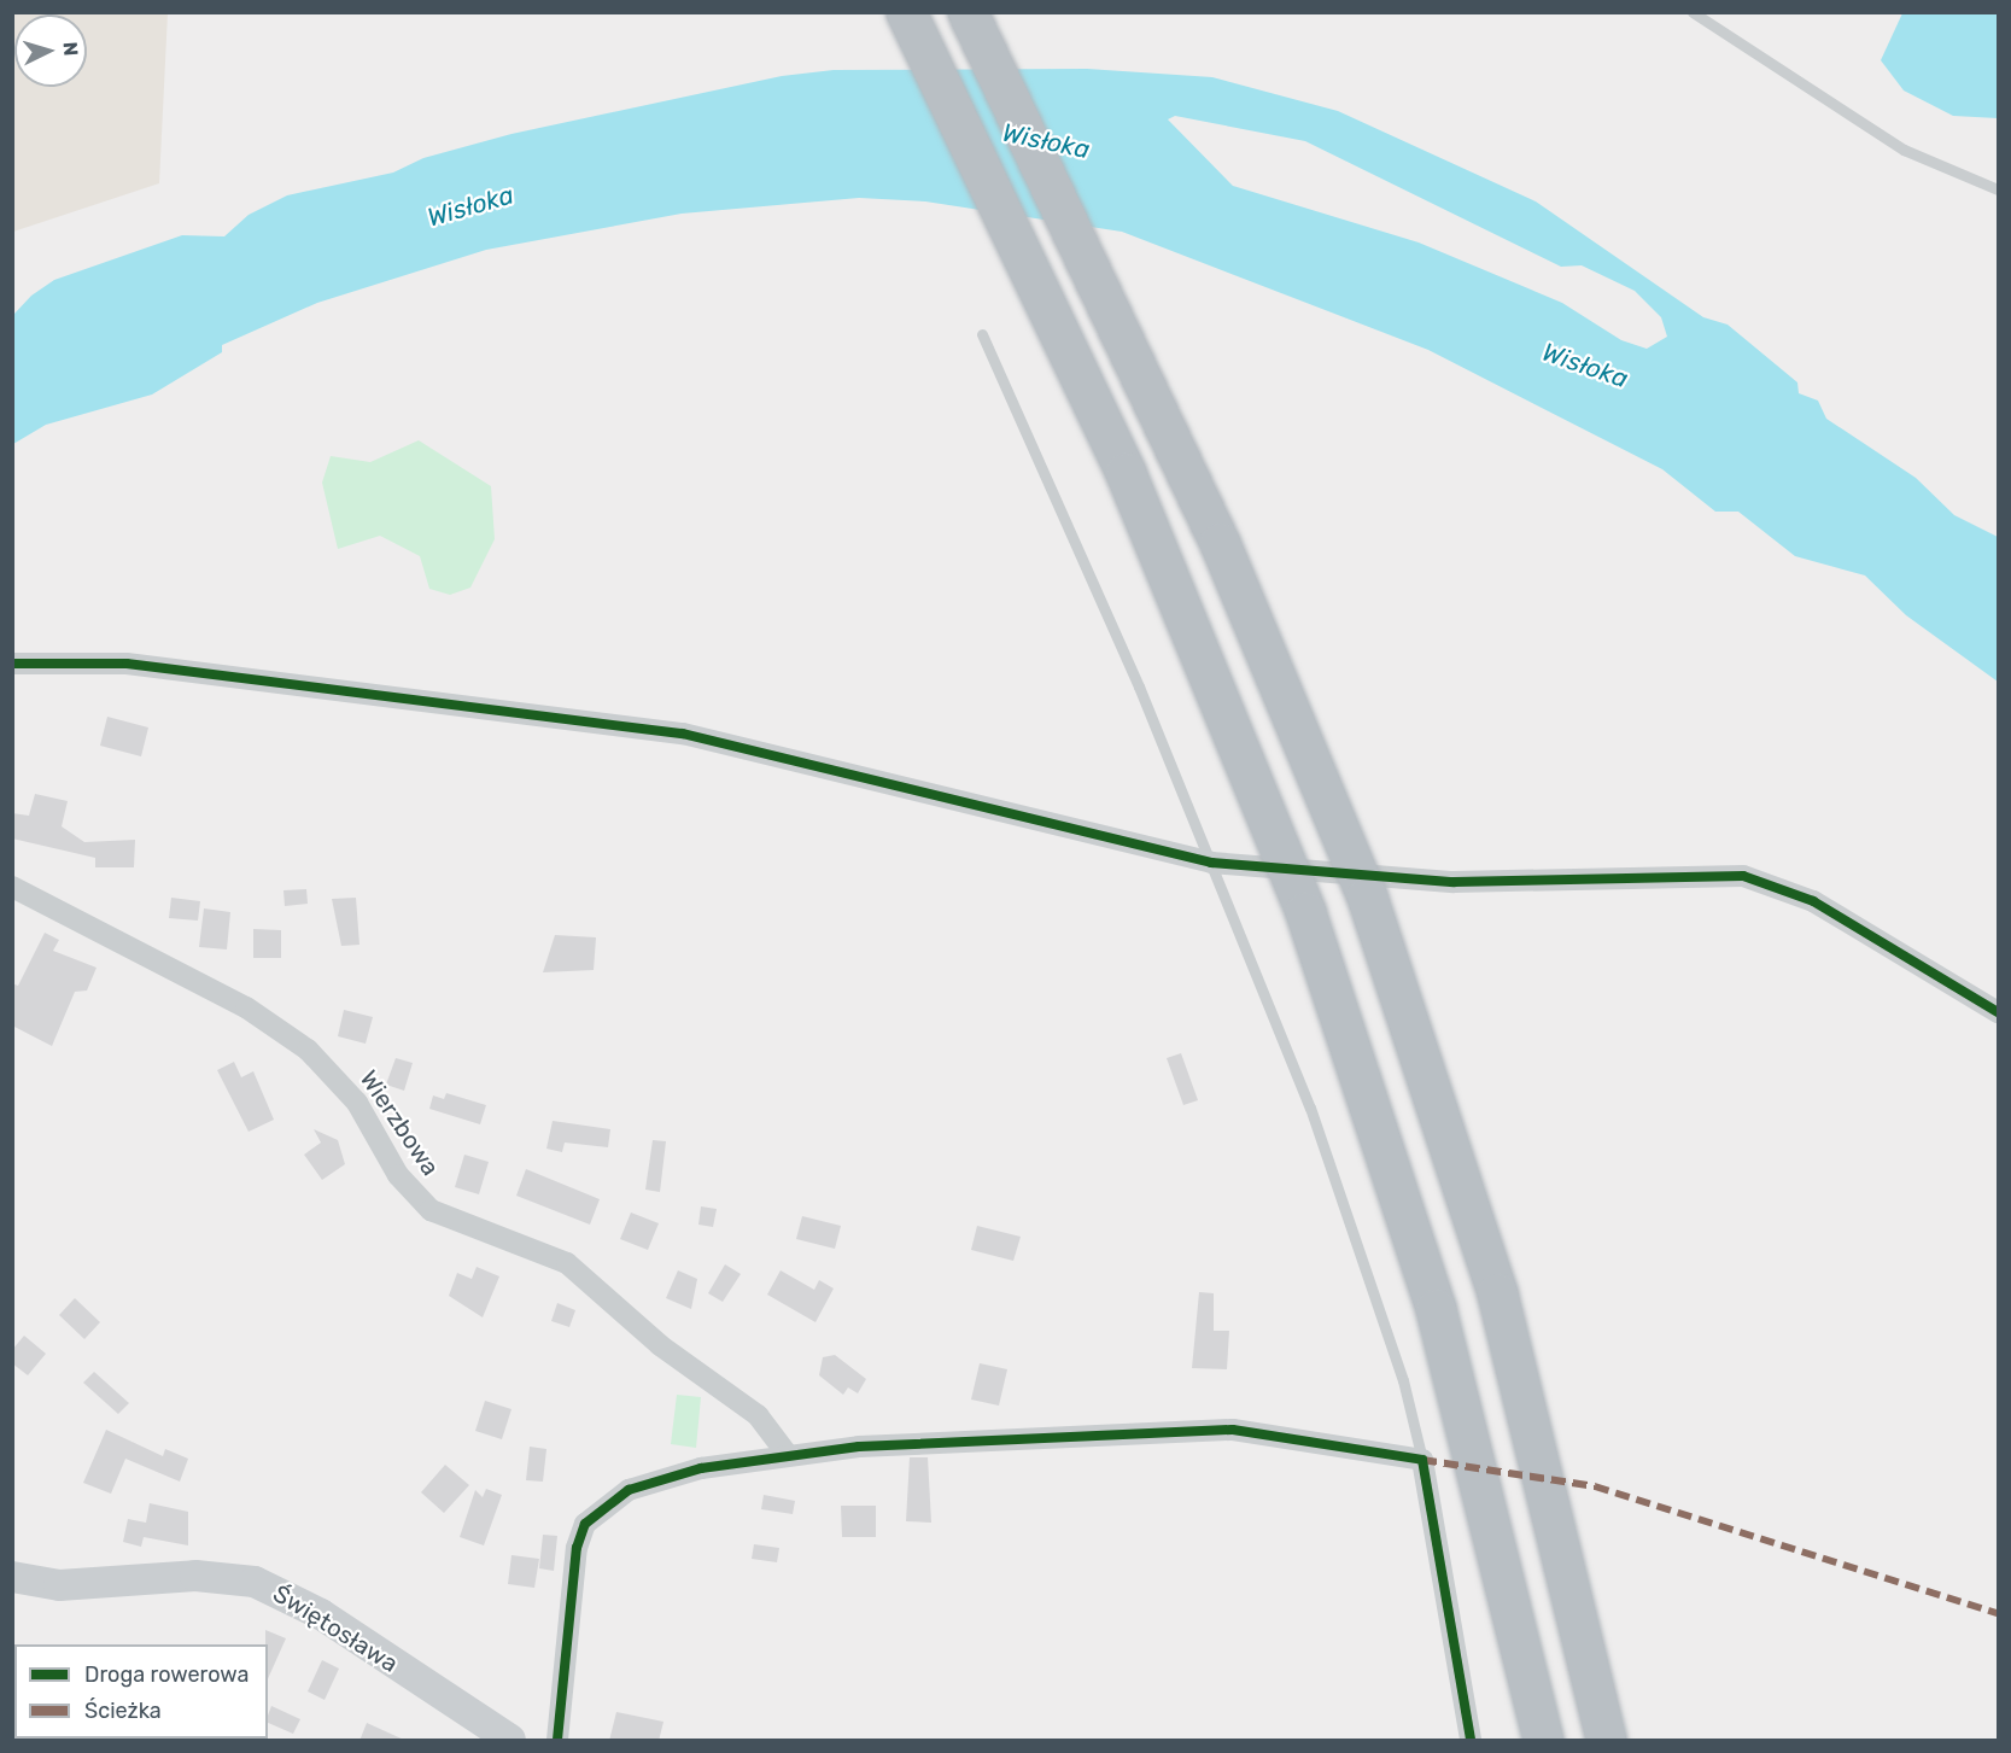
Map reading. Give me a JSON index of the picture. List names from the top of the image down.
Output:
{
  "streets": {
    "street": ["Wierzbowa", "Świętosława"]
  },
  "water": ["Wisłoka"],
  "legend": ["Droga rowerowa", "Ścieżka"],
  "north": "right"
}
